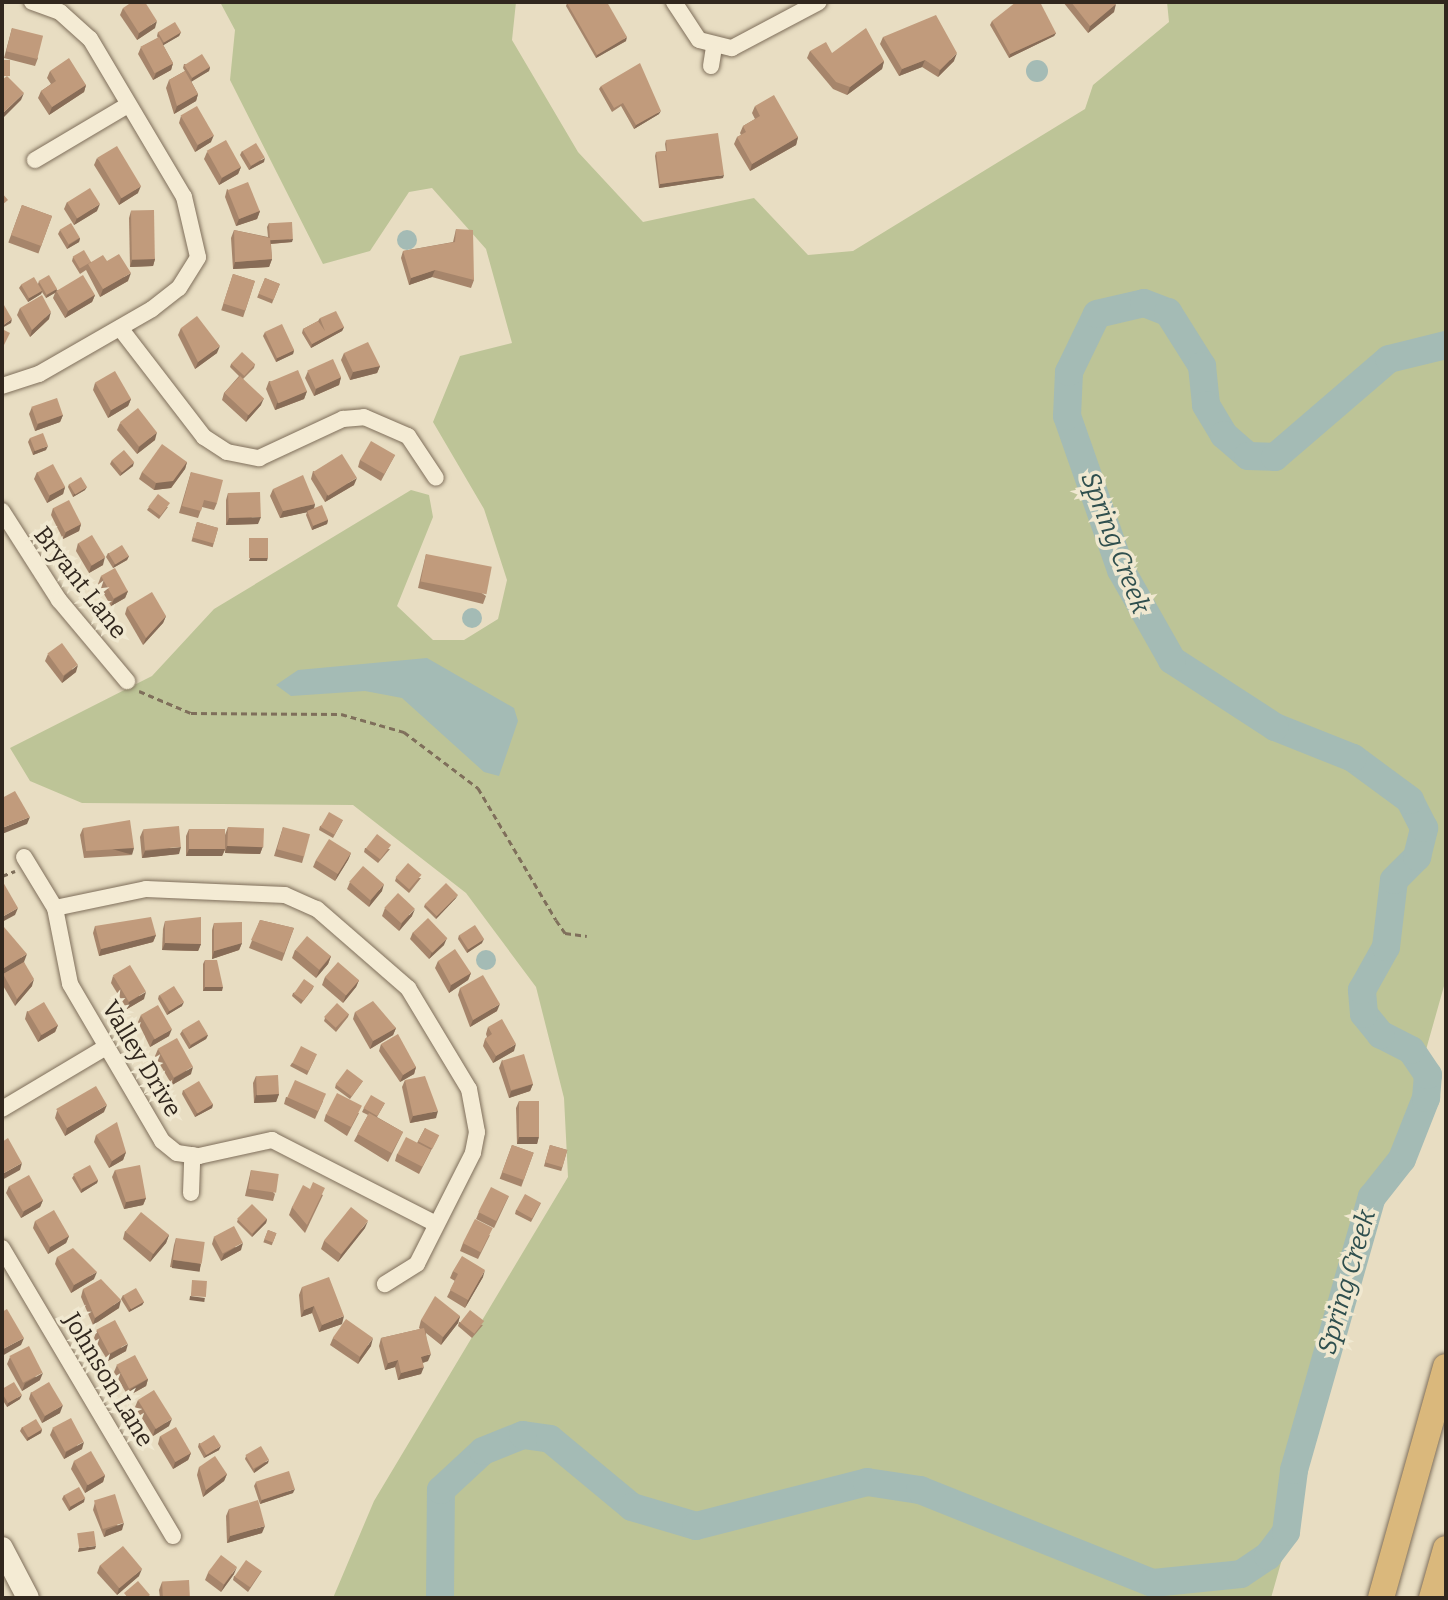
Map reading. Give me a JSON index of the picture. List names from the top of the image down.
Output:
{
  "streets": {
    "street": ["Bryant Lane", "Valley Drive", "Johnson Lane"]
  },
  "water": ["Spring Creek"]
}
